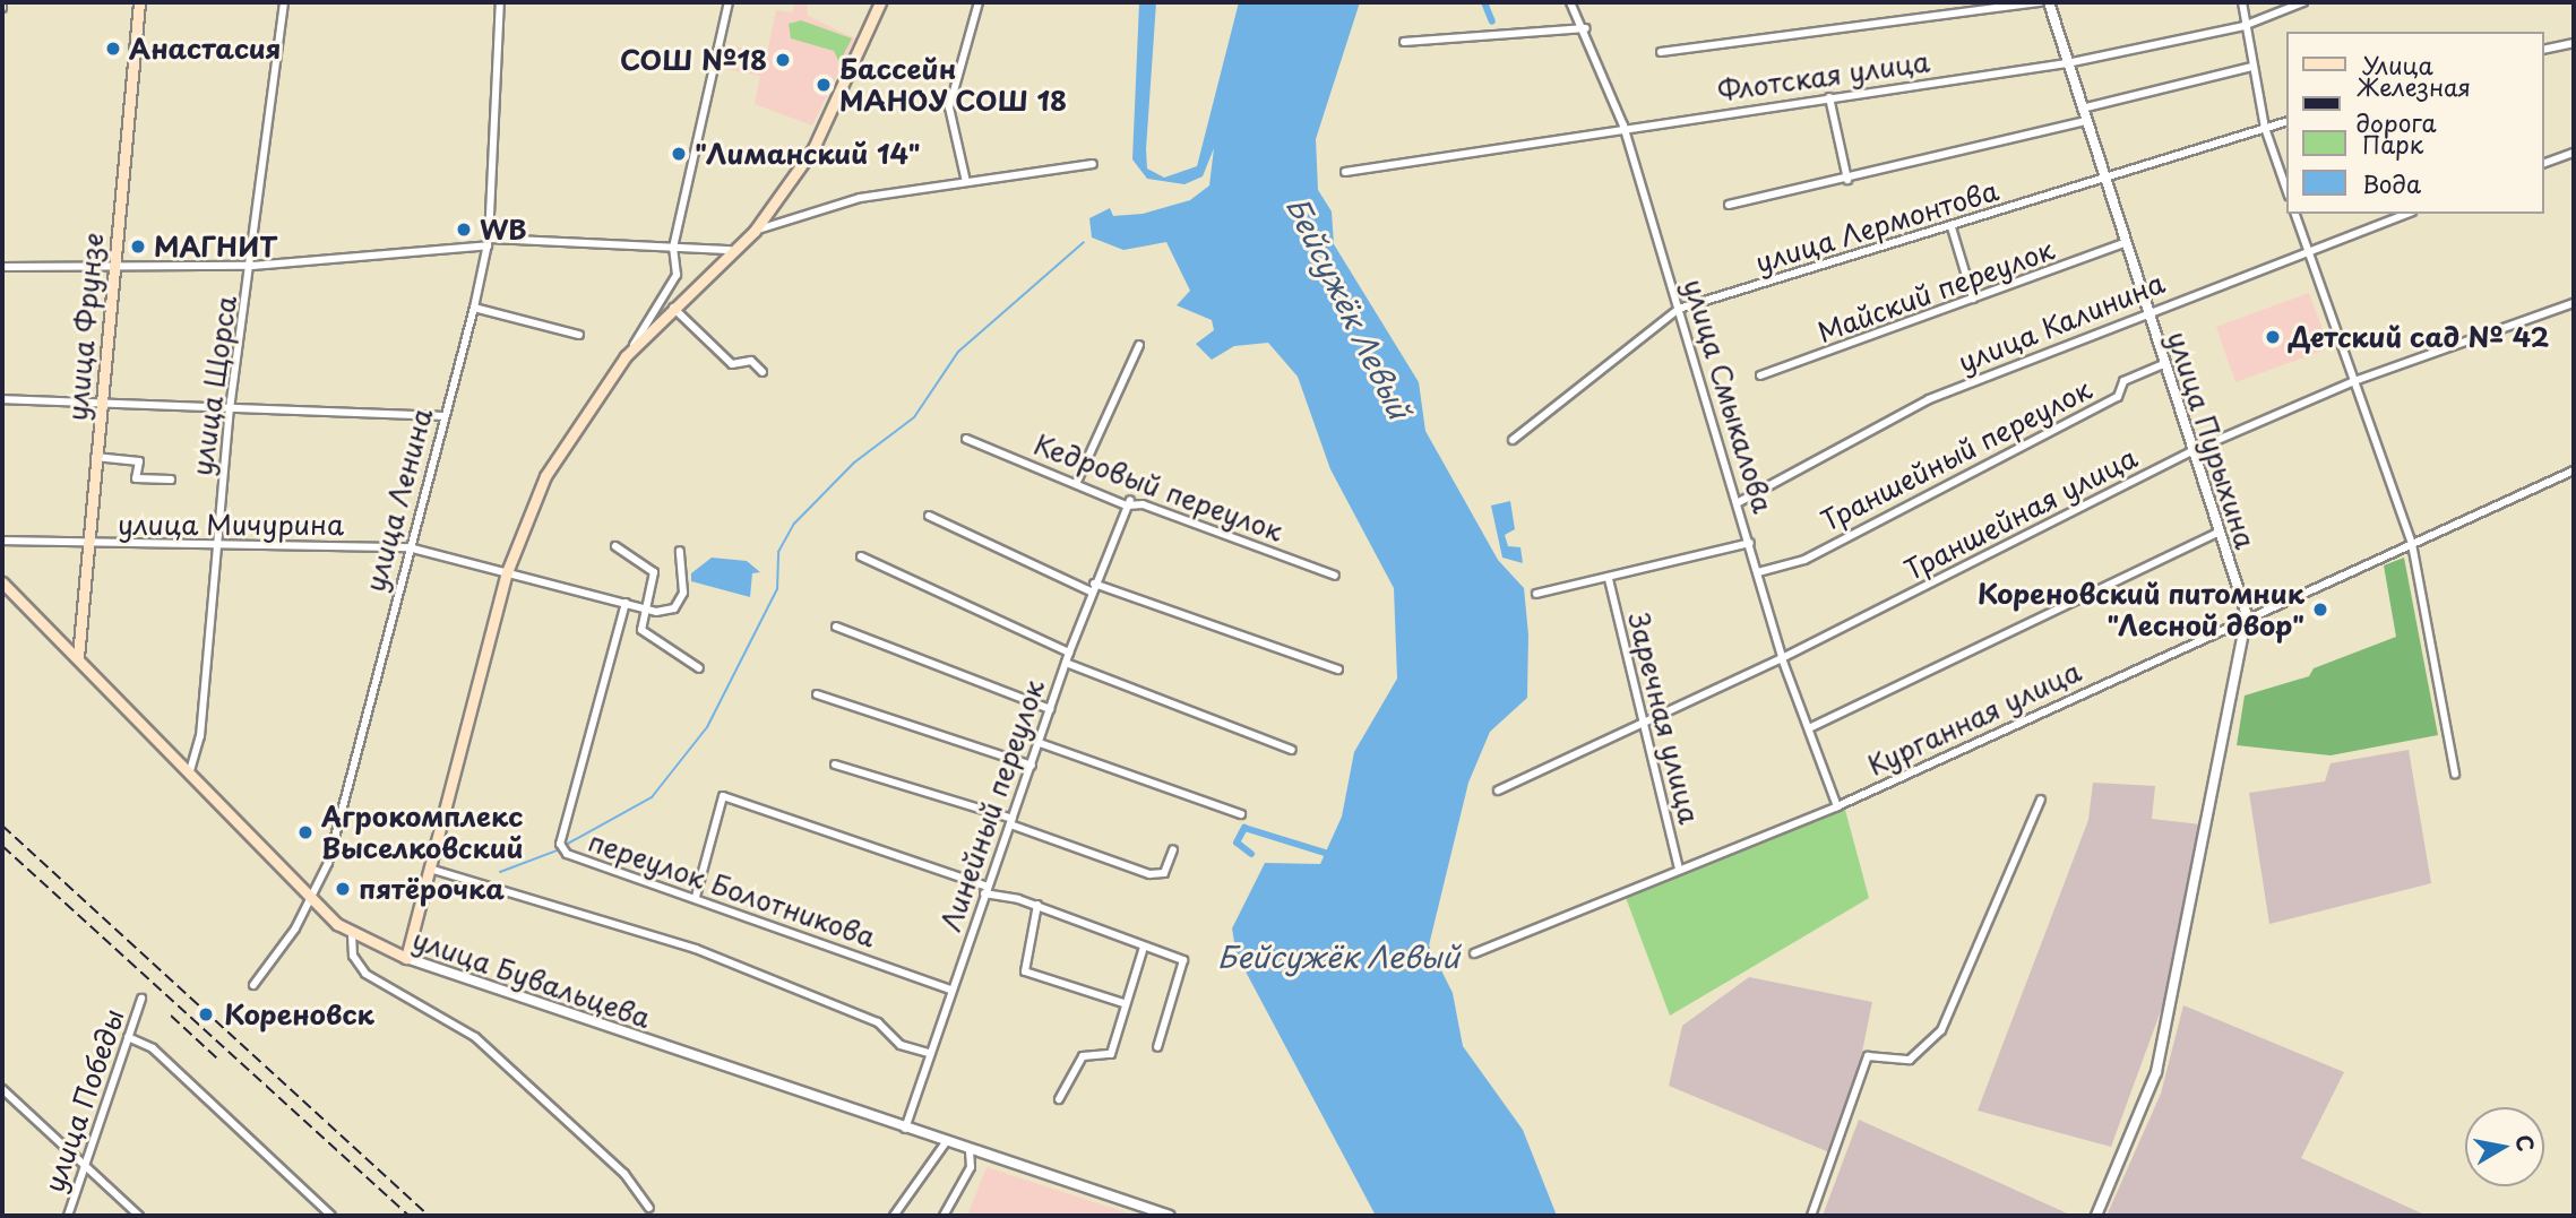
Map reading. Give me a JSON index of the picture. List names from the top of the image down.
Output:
{
  "streets": {
    "main road": ["улица Фрунзе", "улица Бувальцева"],
    "street": [
      "Флотская улица",
      "улица Лермонтова",
      "Майский переулок",
      "улица Калинина",
      "улица Щорса",
      "улица Смыкалова",
      "улица Пурыхина",
      "Траншейный переулок",
      "Кедровый переулок",
      "улица Ленина",
      "Траншейная улица",
      "улица Мичурина",
      "Заречная улица",
      "Курганная улица",
      "Линейный переулок",
      "переулок Болотникова",
      "улица Победы"
    ]
  },
  "crossings": [
    ["Флотская улица", "улица Смыкалова"],
    ["Флотская улица", "улица Пурыхина"],
    ["улица Лермонтова", "улица Смыкалова"],
    ["улица Лермонтова", "улица Пурыхина"],
    ["Майский переулок", "улица Пурыхина"],
    ["улица Калинина", "улица Смыкалова"],
    ["улица Калинина", "улица Пурыхина"],
    ["улица Фрунзе", "улица Мичурина"],
    ["улица Фрунзе", "улица Бувальцева"],
    ["улица Щорса", "улица Мичурина"],
    ["улица Щорса", "улица Бувальцева"],
    ["улица Смыкалова", "Траншейный переулок"],
    ["улица Смыкалова", "Траншейная улица"],
    ["улица Смыкалова", "Курганная улица"],
    ["улица Пурыхина", "Траншейный переулок"],
    ["улица Пурыхина", "Траншейная улица"],
    ["улица Пурыхина", "Курганная улица"],
    ["Кедровый переулок", "Линейный переулок"],
    ["улица Ленина", "улица Мичурина"],
    ["улица Ленина", "улица Бувальцева"],
    ["Траншейная улица", "Заречная улица"],
    ["улица Мичурина", "переулок Болотникова"],
    ["Заречная улица", "Курганная улица"],
    ["Линейный переулок", "переулок Болотникова"],
    ["Линейный переулок", "улица Бувальцева"]
  ],
  "water": ["Бейсужёк Левый"],
  "places": [
    "Анастасия",
    "СОШ №18",
    "Бассейн МАНОУ СОШ 18",
    "\"Лиманский 14\"",
    "WB",
    "МАГНИТ",
    "Детский сад № 42",
    "Кореновский питомник \"Лесной двор\"",
    "Агрокомплекс Выселковский",
    "пятёрочка",
    "Кореновск"
  ],
  "legend": [
    "Улица",
    "Железная дорога",
    "Парк",
    "Вода"
  ],
  "north": "right"
}
